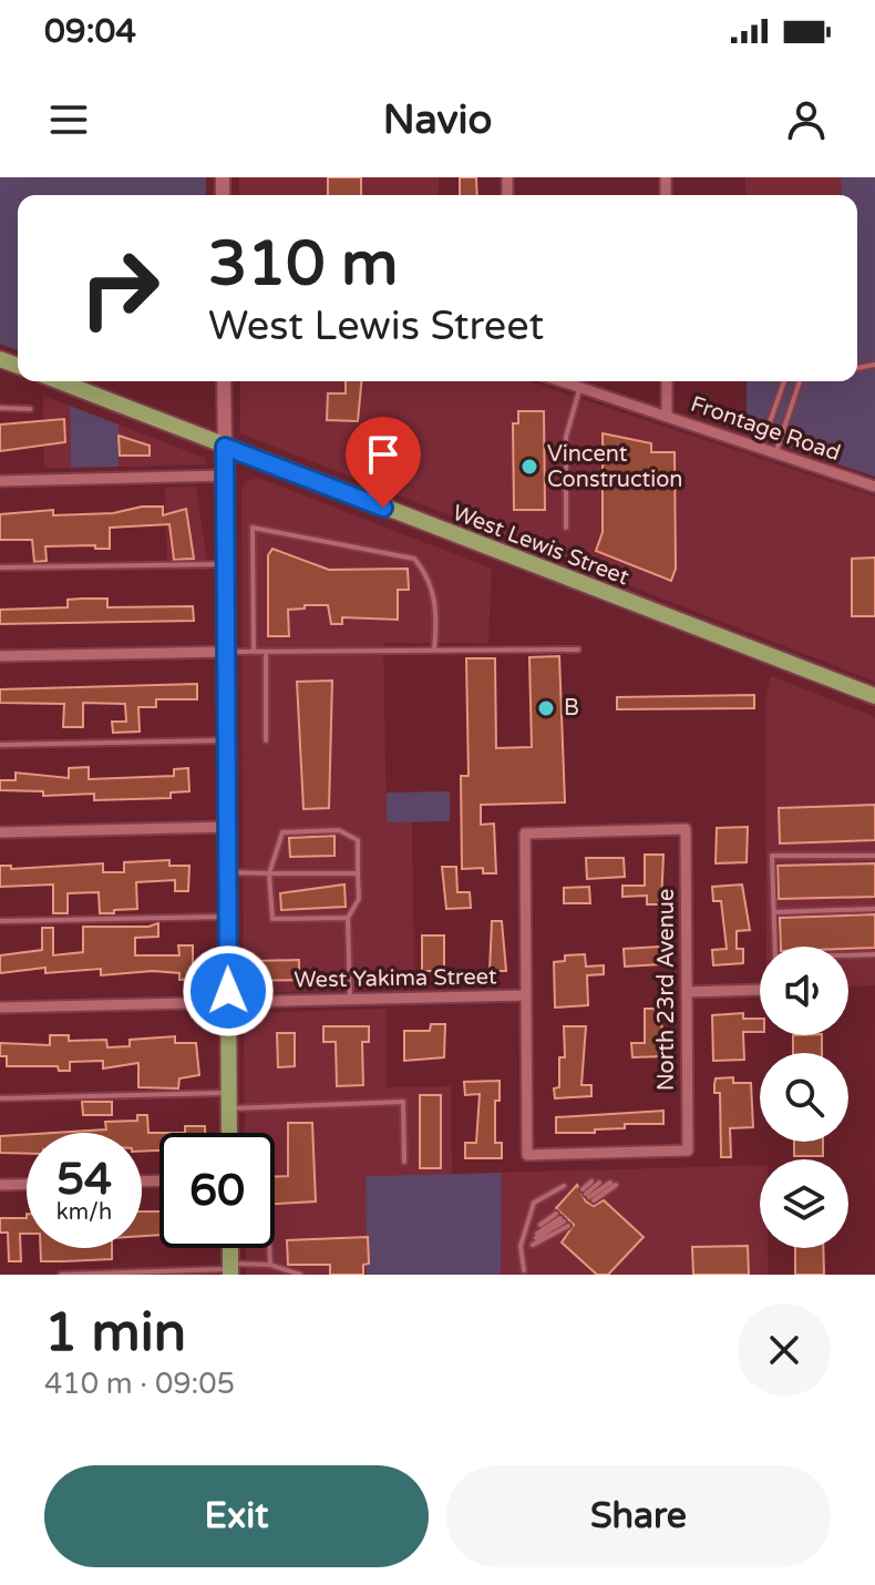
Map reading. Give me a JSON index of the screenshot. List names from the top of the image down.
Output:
{
  "streets": {
    "main road": ["West Lewis Street"],
    "street": ["Frontage Road", "West Yakima Street", "North 23rd Avenue"]
  },
  "crossings": [
    ["West Yakima Street", "North 23rd Avenue"]
  ],
  "places": ["Vincent Construction", "B"],
  "page": {
    "status": "09:04",
    "header": "Navio",
    "turn": ["310 m", "West Lewis Street"],
    "speed": "54 km/h",
    "limit": "60",
    "heading": ["1 min", "410 m · 09:05"],
    "buttons": ["Exit", "Share"]
  }
}
